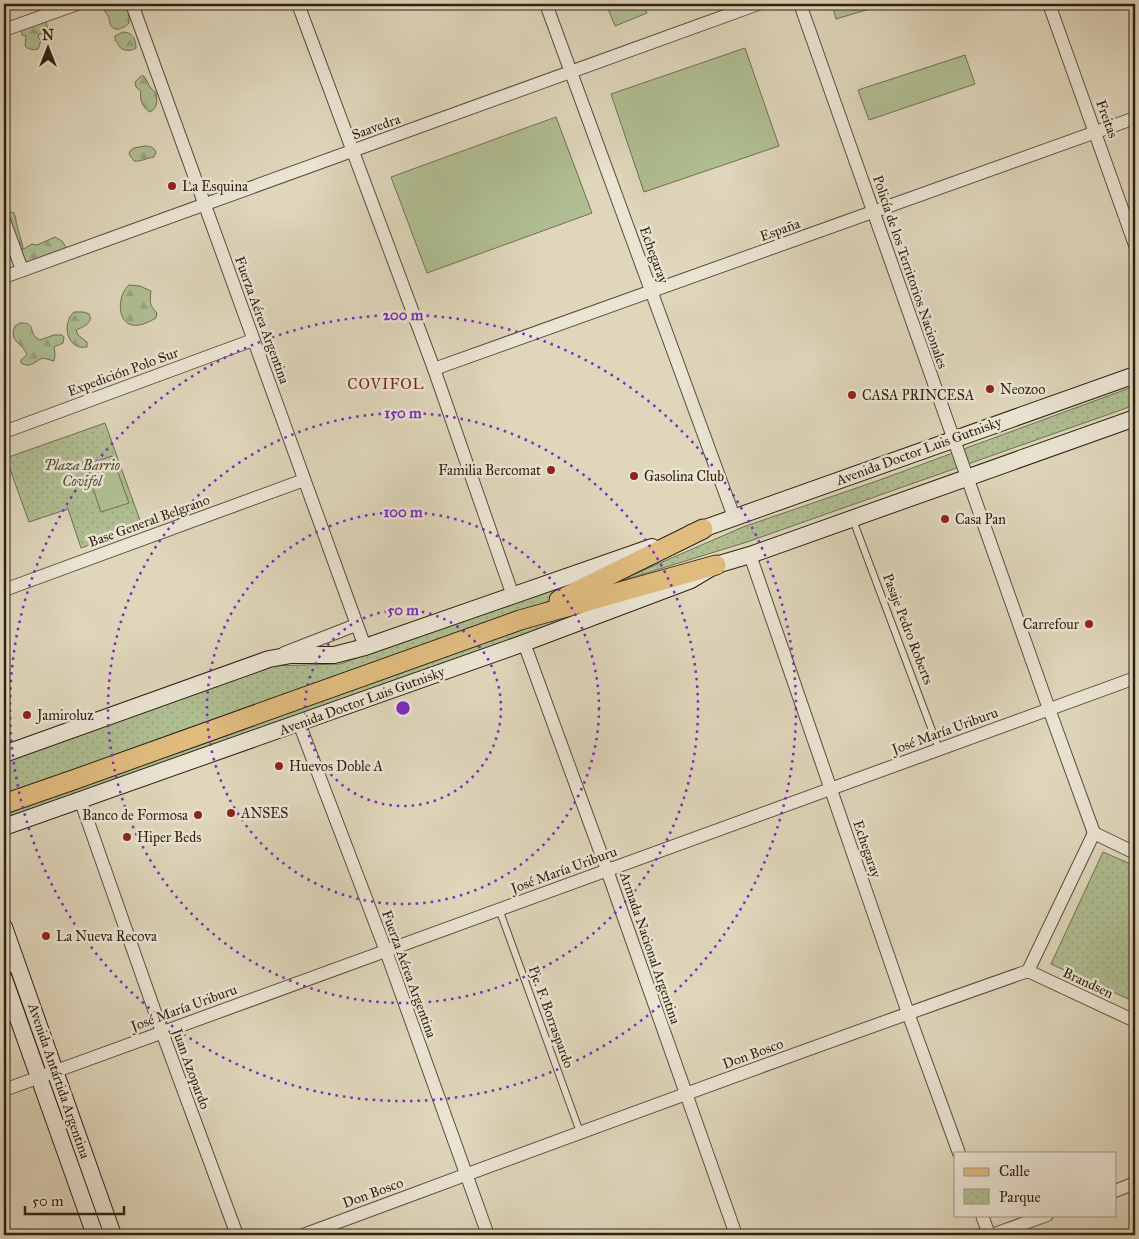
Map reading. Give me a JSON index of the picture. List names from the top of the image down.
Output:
{
  "streets": {
    "main road": ["Avenida Doctor Luis Gutnisky", "Avenida Antártida Argentina"],
    "street": [
      "Freitas",
      "Saavedra",
      "España",
      "Echegaray",
      "Policía de los Territorios Nacionales",
      "Fuerza Aérea Argentina",
      "Expedición Polo Sur",
      "Base General Belgrano",
      "José María Uriburu",
      "Armada Nacional Argentina",
      "Brandsen",
      "Don Bosco",
      "Juan Azopardo"
    ],
    "lane": ["Pasaje Pedro Roberts", "Pje. F. Borraspardo"]
  },
  "crossings": [
    ["Freitas", "España"],
    ["Saavedra", "Echegaray"],
    ["Saavedra", "Fuerza Aérea Argentina"],
    ["España", "Echegaray"],
    ["España", "Policía de los Territorios Nacionales"],
    ["Echegaray", "Avenida Doctor Luis Gutnisky"],
    ["Echegaray", "José María Uriburu"],
    ["Echegaray", "Don Bosco"],
    ["Policía de los Territorios Nacionales", "Avenida Doctor Luis Gutnisky"],
    ["Policía de los Territorios Nacionales", "José María Uriburu"],
    ["Fuerza Aérea Argentina", "Expedición Polo Sur"],
    ["Fuerza Aérea Argentina", "Avenida Doctor Luis Gutnisky"],
    ["Fuerza Aérea Argentina", "Base General Belgrano"],
    ["Fuerza Aérea Argentina", "José María Uriburu"],
    ["Fuerza Aérea Argentina", "Don Bosco"],
    ["Avenida Doctor Luis Gutnisky", "Pasaje Pedro Roberts"],
    ["Avenida Doctor Luis Gutnisky", "Armada Nacional Argentina"],
    ["Avenida Doctor Luis Gutnisky", "Juan Azopardo"],
    ["Pasaje Pedro Roberts", "José María Uriburu"],
    ["José María Uriburu", "Armada Nacional Argentina"],
    ["José María Uriburu", "Pje. F. Borraspardo"],
    ["José María Uriburu", "Juan Azopardo"],
    ["José María Uriburu", "Avenida Antártida Argentina"],
    ["Armada Nacional Argentina", "Don Bosco"],
    ["Brandsen", "Don Bosco"],
    ["Pje. F. Borraspardo", "Don Bosco"]
  ],
  "districts": ["COVIFOL"],
  "parks": ["Plaza Barrio Covifol"],
  "places": [
    "La Esquina",
    "Neozoo",
    "CASA PRINCESA",
    "Familia Bercomat",
    "Gasolina Club",
    "Casa Pan",
    "Carrefour",
    "Jamiroluz",
    "Huevos Doble A",
    "ANSES",
    "Banco de Formosa",
    "Hiper Beds",
    "La Nueva Recova"
  ],
  "legend": ["Calle", "Parque"],
  "scale_bar": "50 m",
  "north": "top",
  "rings": [
    "200 m",
    "150 m",
    "100 m",
    "50 m"
  ]
}
